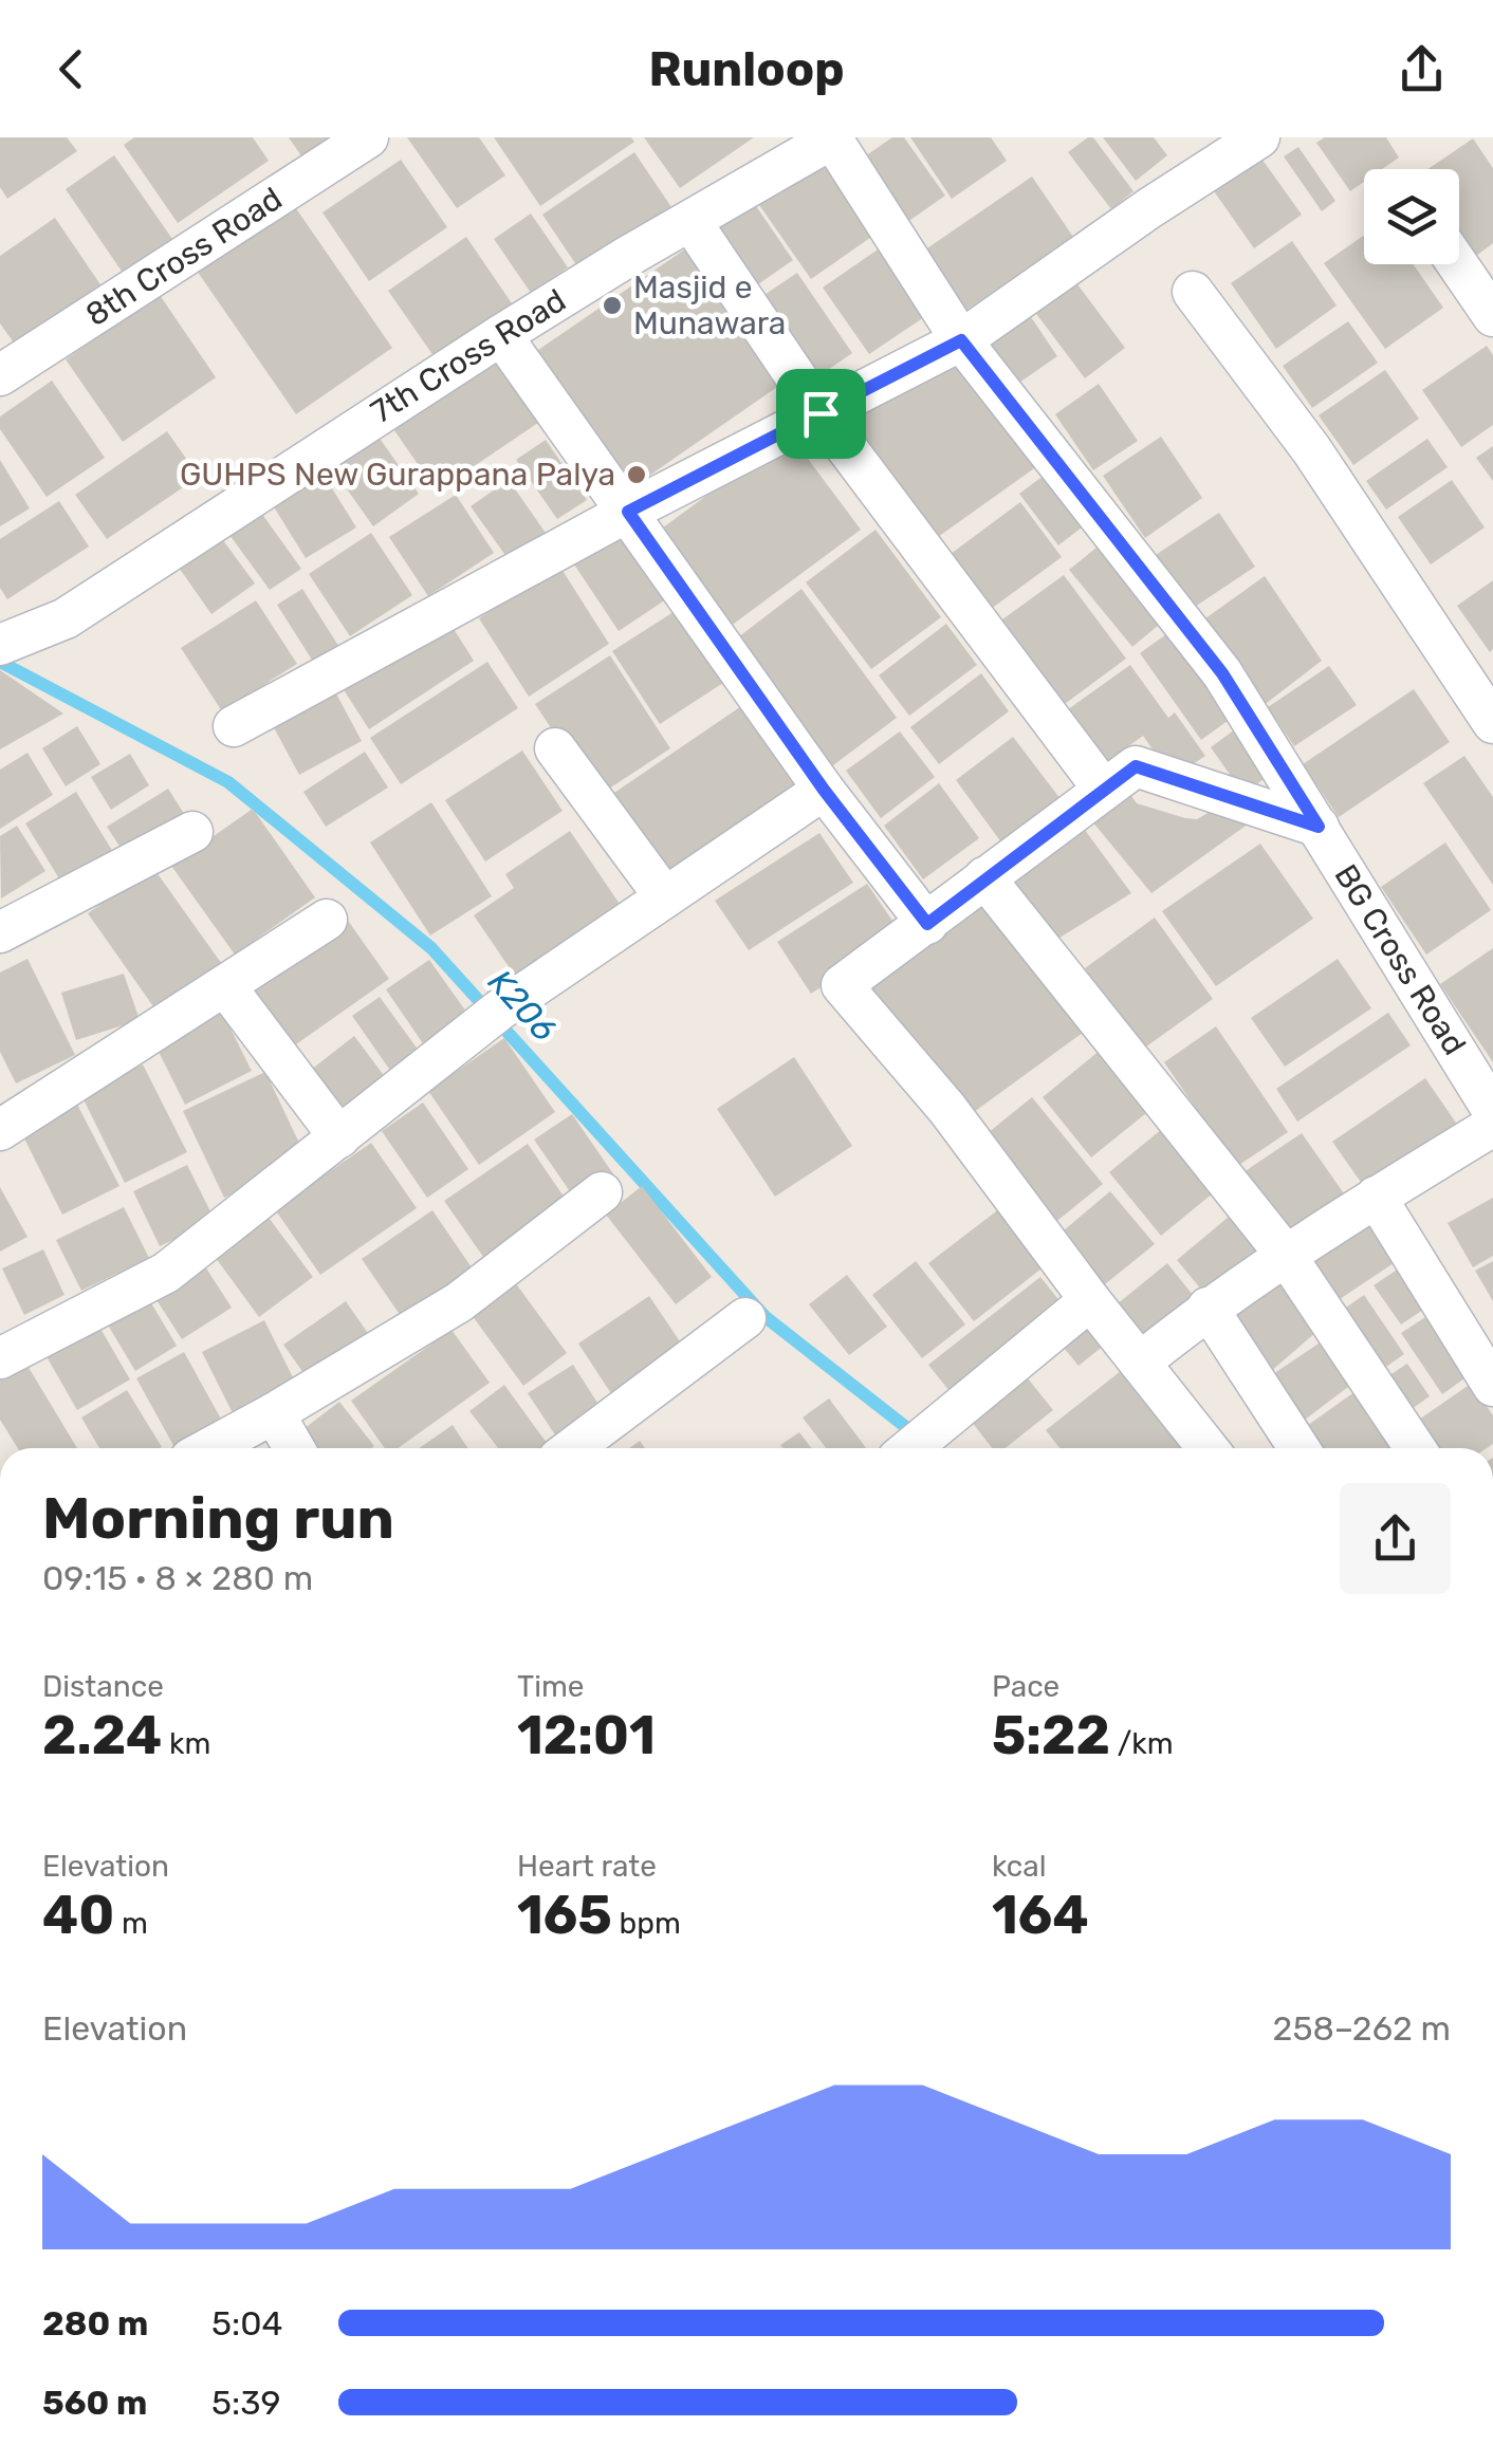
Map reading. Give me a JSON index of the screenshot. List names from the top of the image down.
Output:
{
  "streets": {
    "street": ["8th Cross Road", "7th Cross Road", "BG Cross Road"]
  },
  "crossings": [
    ["7th Cross Road", "BG Cross Road"]
  ],
  "water": ["K206"],
  "places": ["Masjid e Munawara", "GUHPS New Gurappana Palya"],
  "page": {
    "header": "Runloop",
    "heading": ["Morning run", "09:15 · 8 × 280 m"],
    "stats": [
      ["Distance", "2.24 km"],
      ["Time", "12:01"],
      ["Pace", "5:22 /km"],
      ["Elevation", "40 m"],
      ["Heart rate", "165 bpm"],
      ["kcal", "164"]
    ],
    "chart": ["Elevation", "258–262 m"],
    "list": [
      {
        "name": "280 m",
        "note": "5:04"
      },
      {
        "name": "560 m",
        "note": "5:39"
      }
    ]
  }
}
